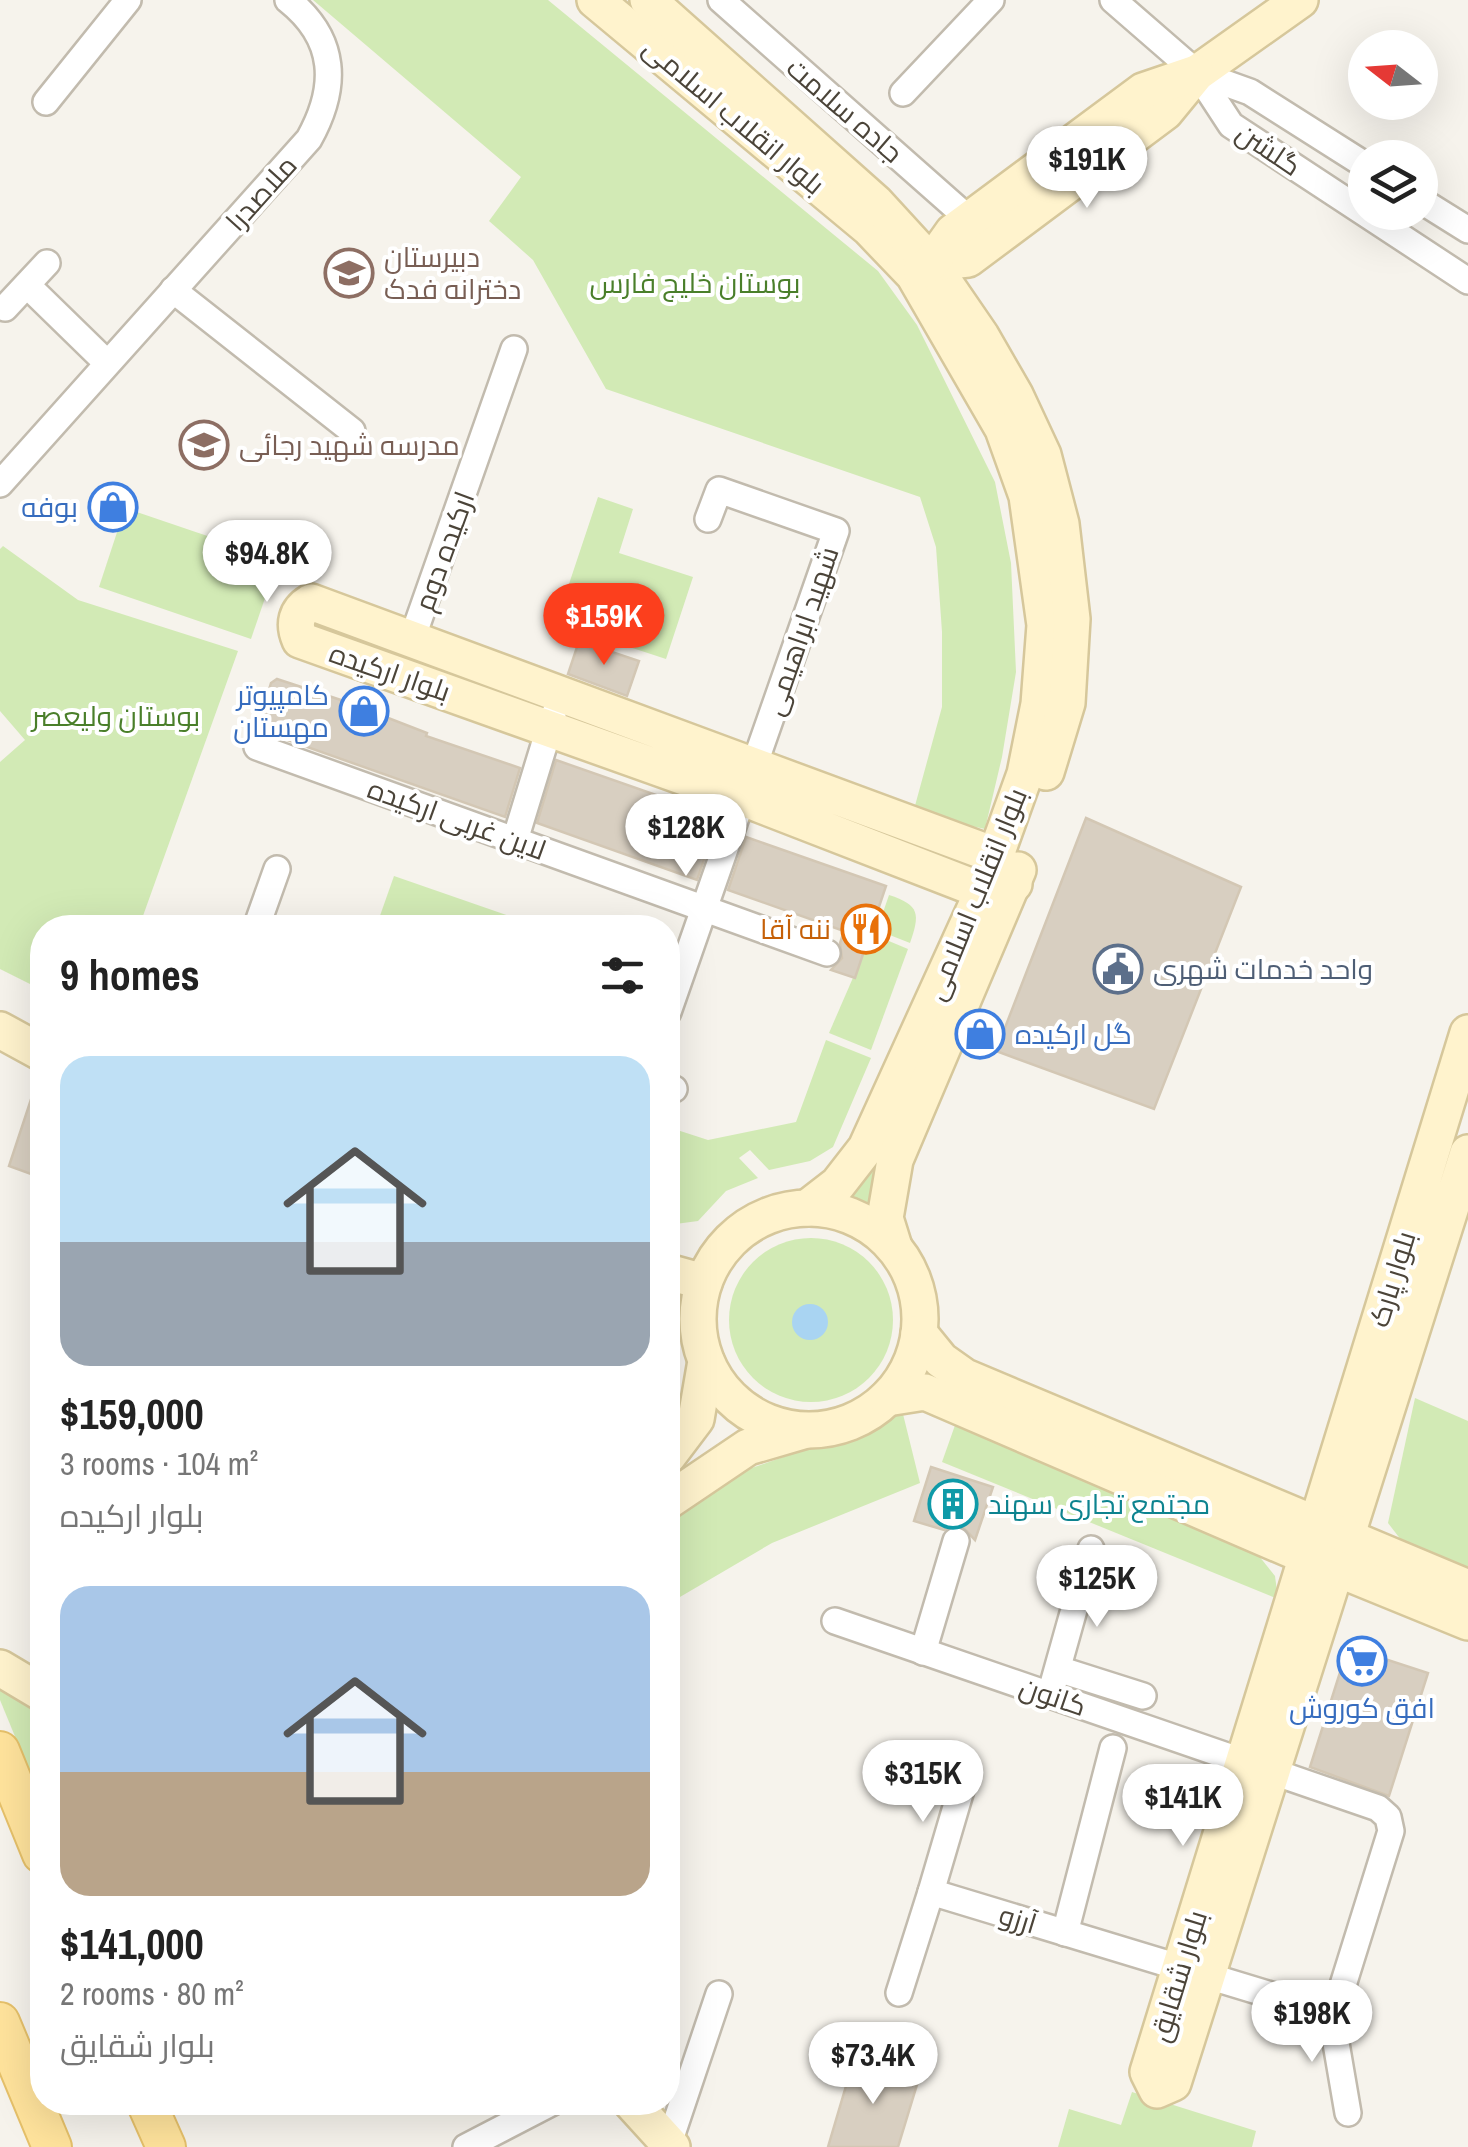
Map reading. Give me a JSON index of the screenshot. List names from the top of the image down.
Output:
{
  "streets": {
    "street": [
      "جاده سلامت",
      "بلوار انقلاب اسلامی",
      "گلشن",
      "ملاصدرا",
      "ارکیده دوم",
      "شهید ابراهیمی",
      "بلوار ارکیده",
      "لاین غربی ارکیده",
      "بلوار پارک",
      "کانون",
      "آرزو",
      "بلوار شقایق"
    ]
  },
  "crossings": [
    ["بلوار انقلاب اسلامی", "بلوار ارکیده"],
    ["ارکیده دوم", "بلوار ارکیده"],
    ["شهید ابراهیمی", "بلوار ارکیده"],
    ["بلوار پارک", "بلوار شقایق"],
    ["کانون", "آرزو"],
    ["کانون", "بلوار شقایق"],
    ["آرزو", "بلوار شقایق"]
  ],
  "parks": ["بوستان خلیج فارس", "بوستان ولیعصر"],
  "places": {
    "school or university": ["دبیرستان دخترانه فدک", "مدرسه شهید رجائی"],
    "shop": ["بوفه", "کامپیوتر مهستان", "گل ارکیده"],
    "restaurant": ["ننه آقا"],
    "public building": ["واحد خدمات شهری"],
    "building": ["مجتمع تجاری سهند"],
    "supermarket": ["افق کوروش"]
  },
  "north": "left",
  "page": {
    "price": [
      "$191K",
      "$94.8K",
      "$159K",
      "$128K",
      "$125K",
      "$315K",
      "$141K",
      "$198K",
      "$73.4K"
    ],
    "heading": "9 homes",
    "list": [
      {
        "name": "$159,000",
        "note": "3 rooms · 104 m² · بلوار ارکیده"
      },
      {
        "name": "$141,000",
        "note": "2 rooms · 80 m² · بلوار شقایق"
      }
    ]
  }
}
